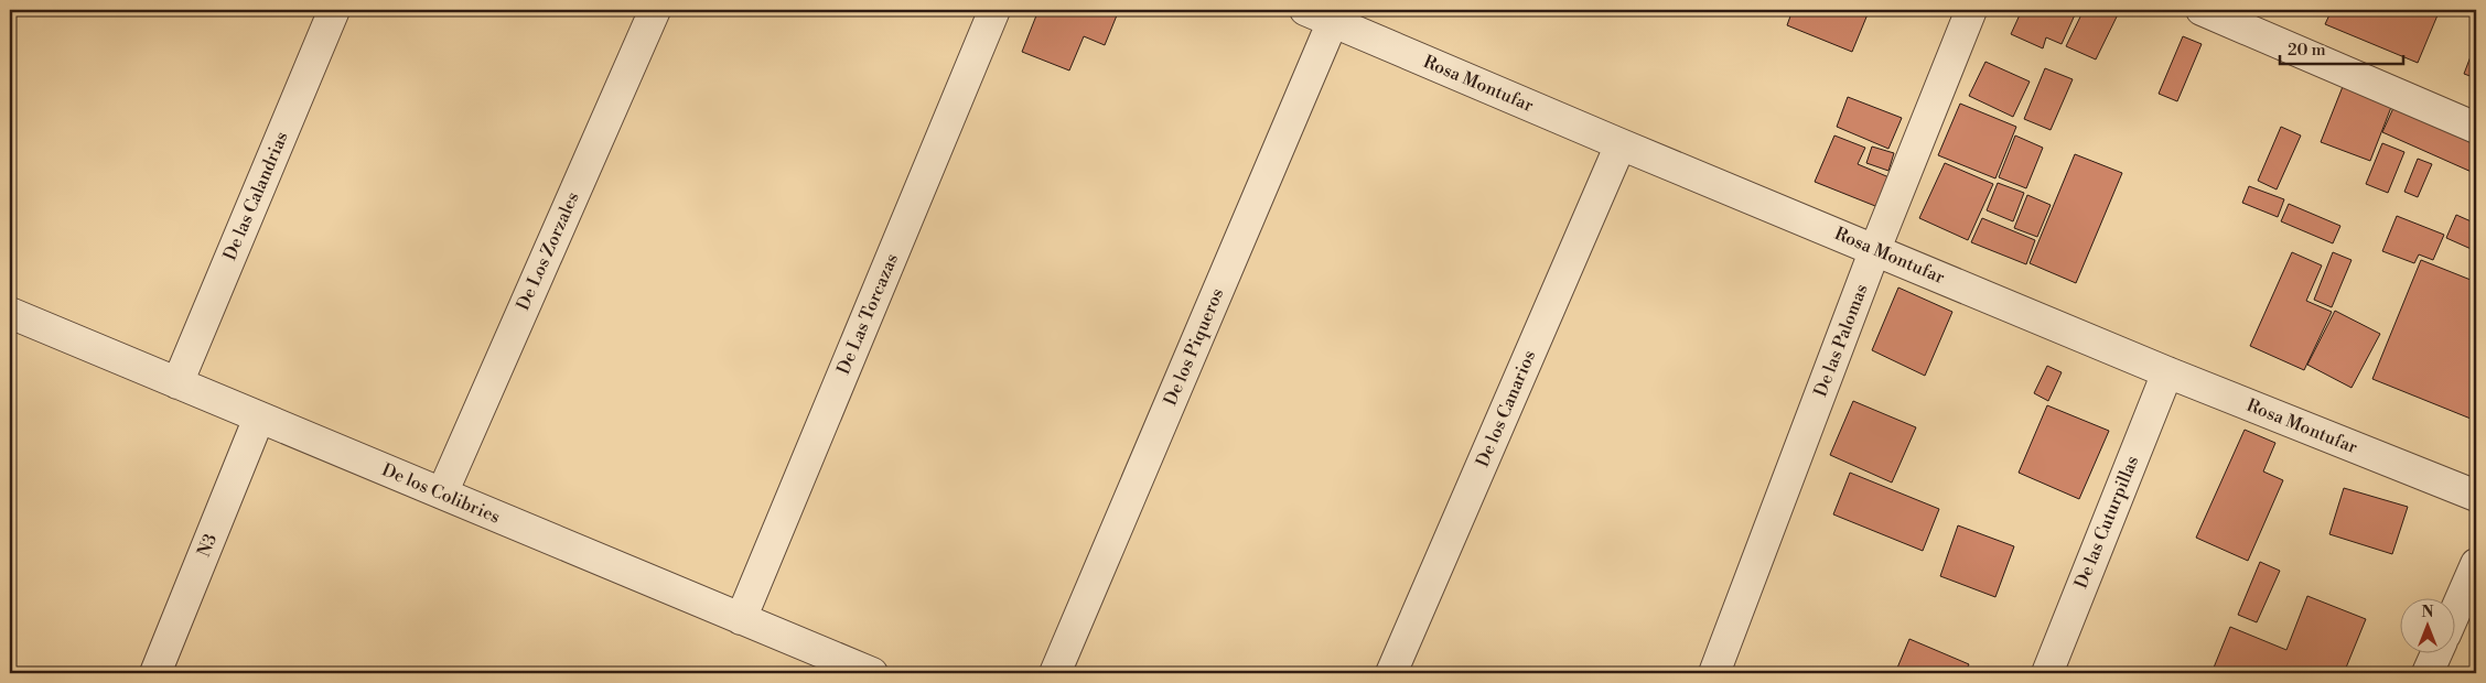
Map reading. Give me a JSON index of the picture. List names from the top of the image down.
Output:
{
  "streets": {
    "street": [
      "Rosa Montufar",
      "De las Calandrias",
      "De Los Zorzales",
      "De Las Torcazas",
      "De las Palomas",
      "De los Piqueros",
      "De los Canarios",
      "De los Colibries",
      "De las Cuturpillas",
      "N3"
    ]
  },
  "crossings": [
    ["Rosa Montufar", "De las Palomas"],
    ["Rosa Montufar", "De los Piqueros"],
    ["Rosa Montufar", "De los Canarios"],
    ["Rosa Montufar", "De las Cuturpillas"],
    ["De las Calandrias", "De los Colibries"],
    ["De Los Zorzales", "De los Colibries"],
    ["De Las Torcazas", "De los Colibries"],
    ["De los Colibries", "N3"]
  ],
  "scale_bar": "20 m",
  "north": "top"
}
